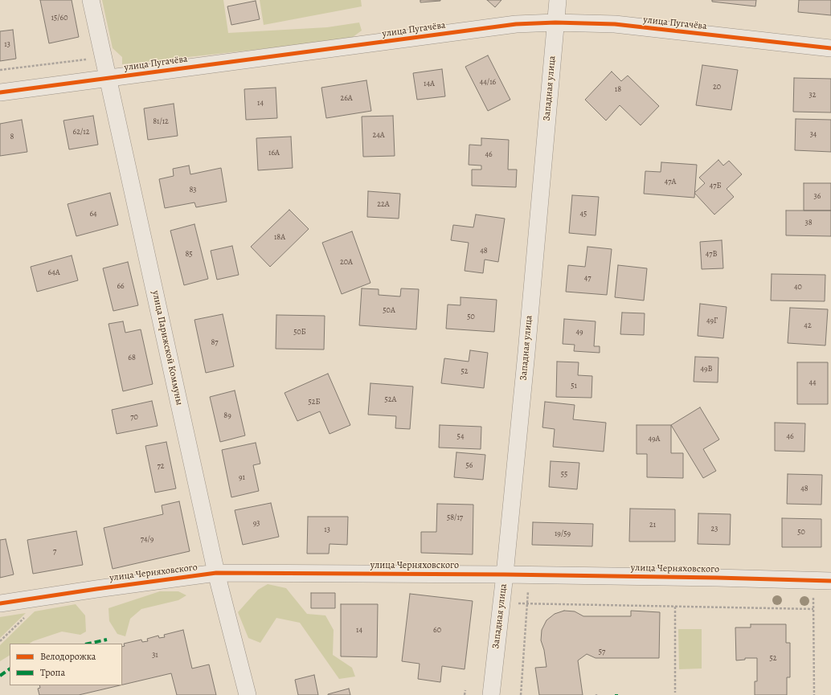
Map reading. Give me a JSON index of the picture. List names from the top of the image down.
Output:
{
  "streets": {
    "street": [
      "улица Пугачёва",
      "Западная улица",
      "улица Парижской Коммуны",
      "улица Черняховского"
    ]
  },
  "crossings": [
    ["улица Пугачёва", "Западная улица"],
    ["улица Пугачёва", "улица Парижской Коммуны"],
    ["Западная улица", "улица Черняховского"],
    ["улица Парижской Коммуны", "улица Черняховского"]
  ],
  "house_numbers": [
    "15/60",
    "13",
    "44/16",
    "14А",
    "20",
    "18",
    "32",
    "26А",
    "14",
    "81/12",
    "62/12",
    "34",
    "24А",
    "8",
    "16А",
    "46",
    "47А",
    "47Б",
    "83",
    "36",
    "22А",
    "64",
    "45",
    "38",
    "18А",
    "48",
    "85",
    "47В",
    "20А",
    "64А",
    "47",
    "66",
    "40",
    "50А",
    "50",
    "49Г",
    "42",
    "50Б",
    "49",
    "87",
    "68",
    "49В",
    "52",
    "44",
    "51",
    "52А",
    "52Б",
    "89",
    "70",
    "54",
    "46",
    "49А",
    "56",
    "72",
    "55",
    "91",
    "48",
    "58/17",
    "93",
    "21",
    "23",
    "13",
    "50",
    "19/59",
    "74/9",
    "7",
    "14",
    "60",
    "57",
    "31",
    "52"
  ],
  "legend": ["Велодорожка", "Тропа"]
}
